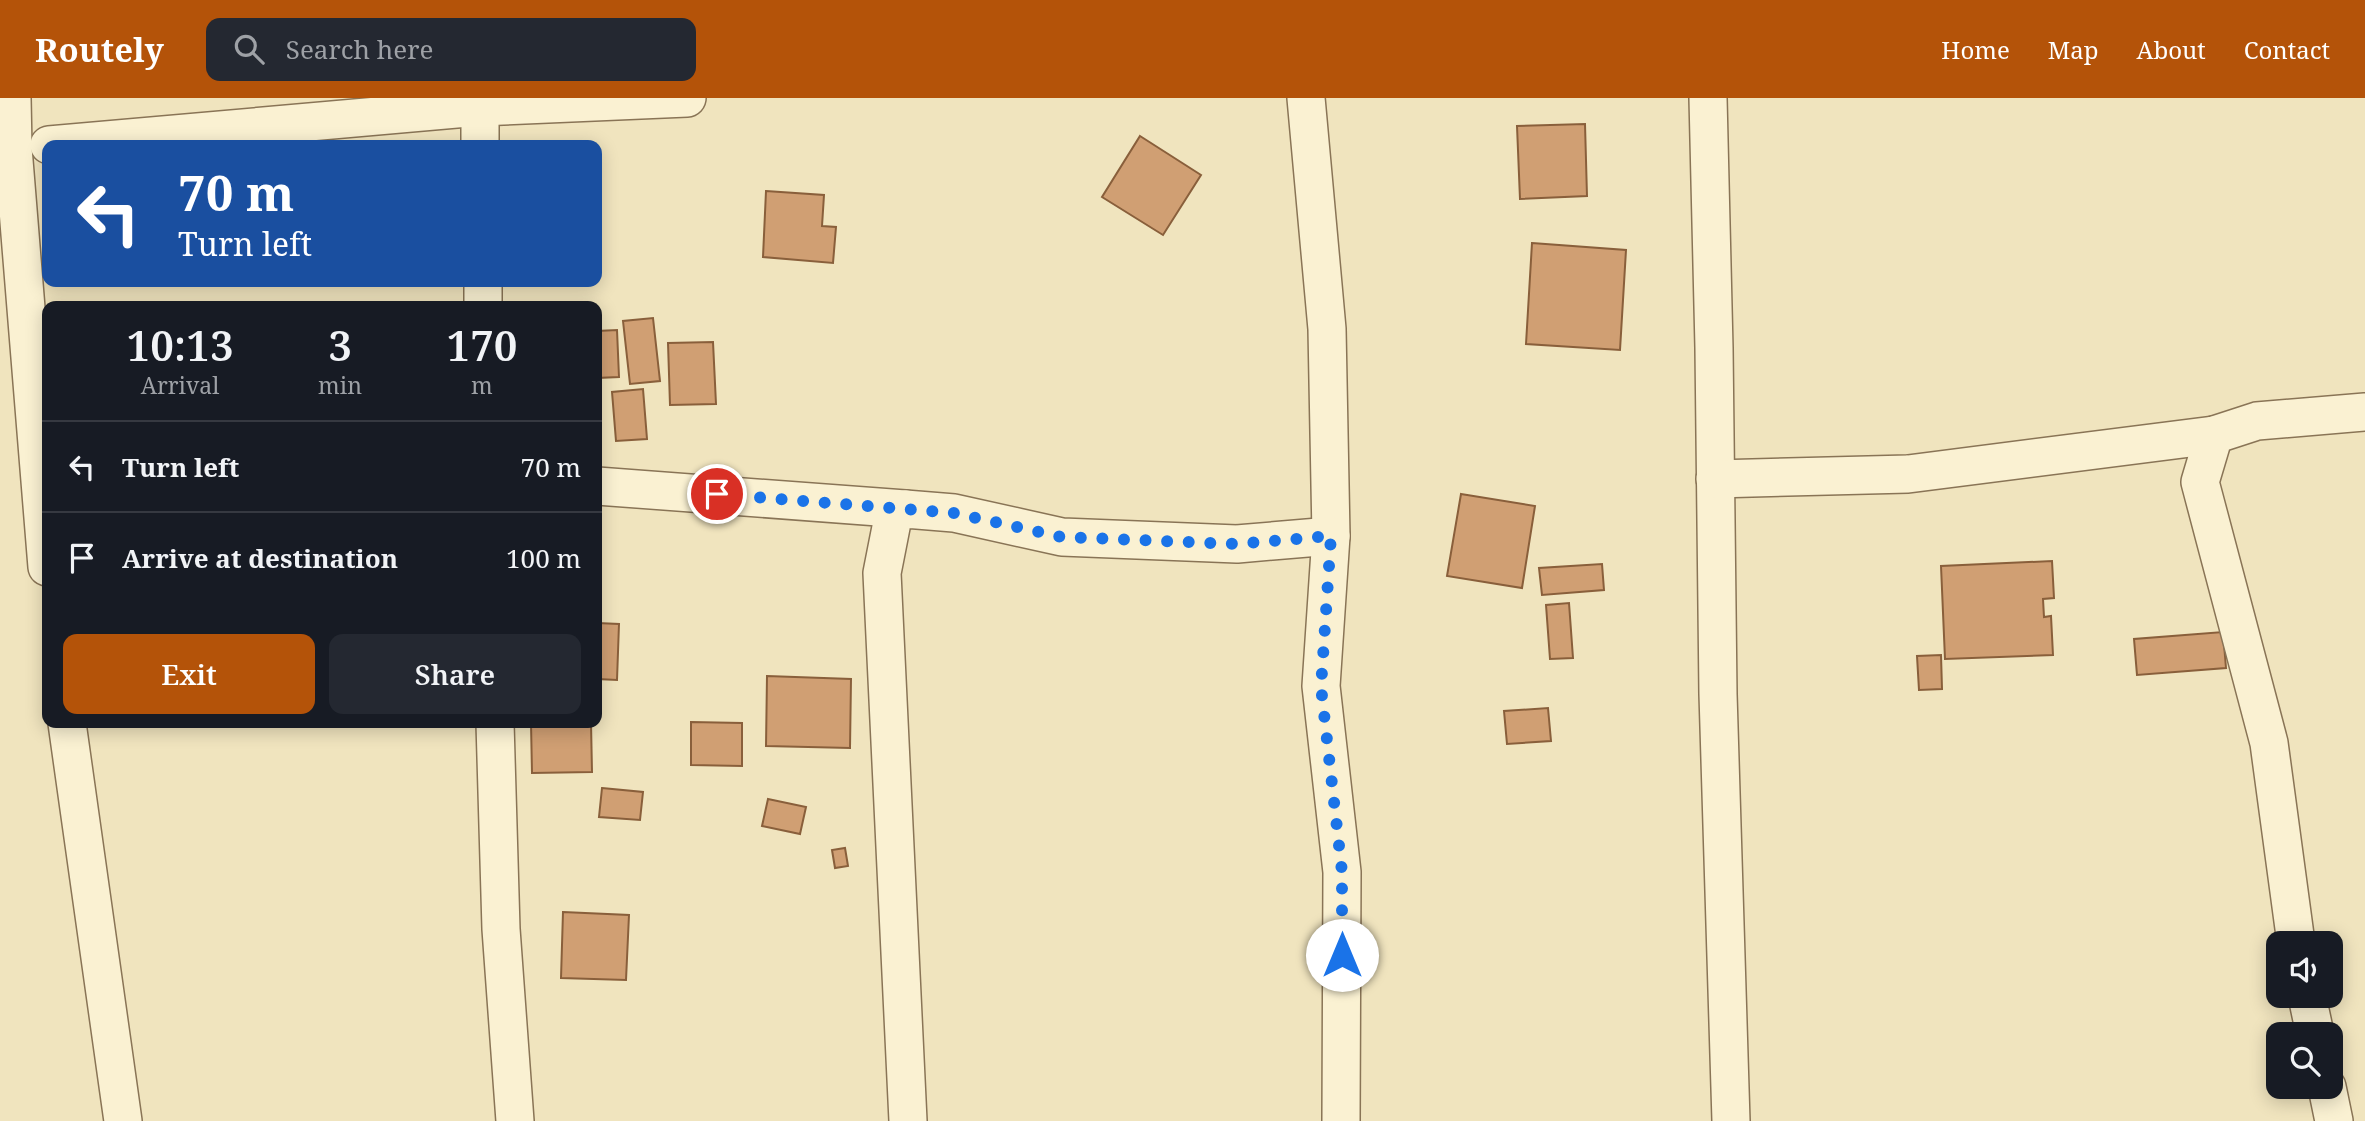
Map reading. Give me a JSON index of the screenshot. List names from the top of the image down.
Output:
{
  "page": {
    "header": "Routely",
    "search": "Search here",
    "nav": [
      "Home",
      "Map",
      "About",
      "Contact"
    ],
    "turn": ["70 m", "Turn left"],
    "eta": [
      "10:13",
      "Arrival",
      "3",
      "min",
      "170",
      "m"
    ],
    "list": [
      {
        "name": "Turn left",
        "value": "70 m"
      },
      {
        "name": "Arrive at destination",
        "value": "100 m"
      }
    ],
    "buttons": ["Exit", "Share"]
  }
}
